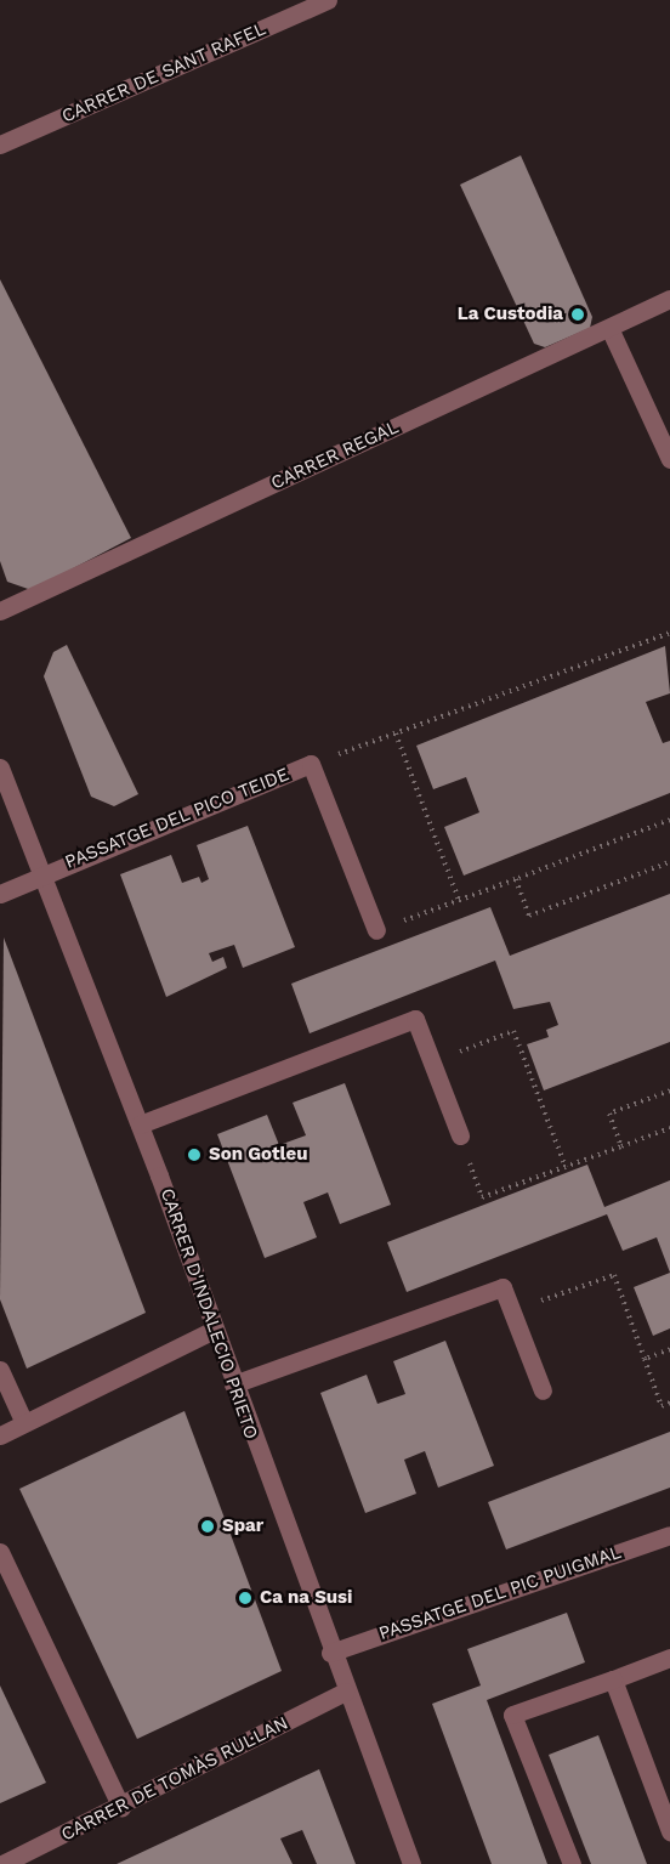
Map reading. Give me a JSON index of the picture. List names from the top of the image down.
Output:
{
  "streets": {
    "street": [
      "CARRER DE SANT RAFEL",
      "CARRER REGAL",
      "PASSATGE DEL PICO TEIDE",
      "CARRER D'INDALECIO PRIETO",
      "PASSATGE DEL PIC PUIGMAL",
      "CARRER DE TOMÀS RUL·LAN"
    ]
  },
  "crossings": [
    ["PASSATGE DEL PICO TEIDE", "CARRER D'INDALECIO PRIETO"],
    ["CARRER D'INDALECIO PRIETO", "PASSATGE DEL PIC PUIGMAL"],
    ["CARRER D'INDALECIO PRIETO", "CARRER DE TOMÀS RUL·LAN"]
  ],
  "places": [
    "La Custodia",
    "Son Gotleu",
    "Spar",
    "Ca na Susi"
  ]
}
